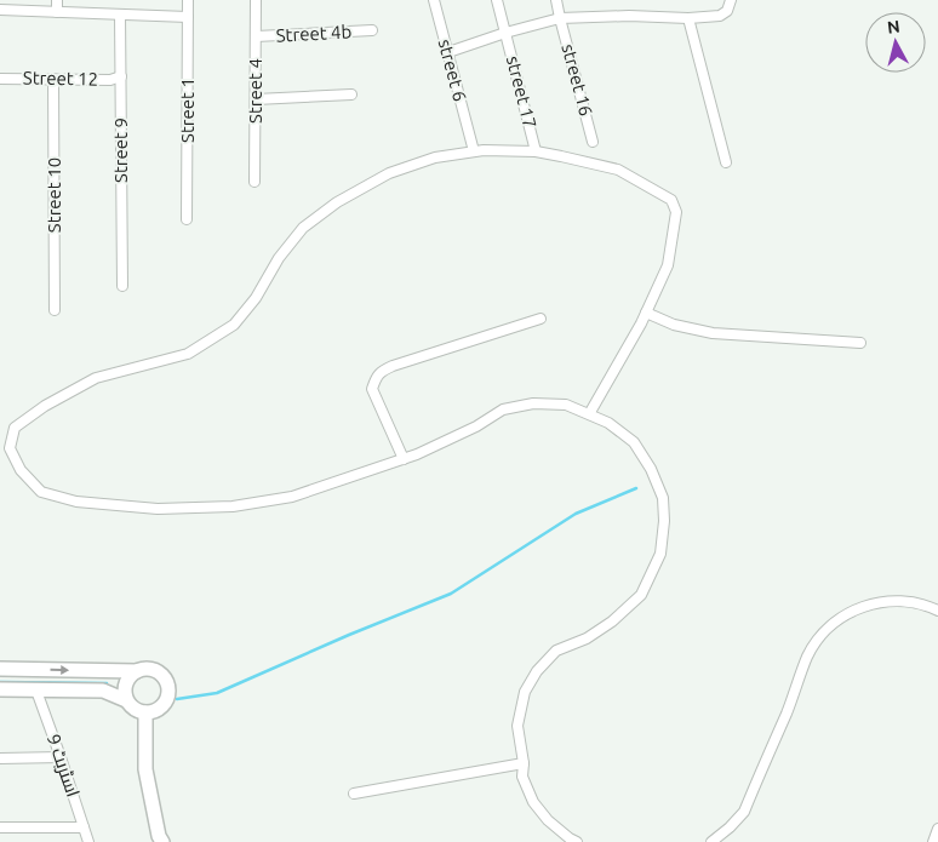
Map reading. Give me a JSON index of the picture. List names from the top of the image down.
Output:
{
  "streets": {
    "street": [
      "Street 4b",
      "street 6",
      "Street 12",
      "street 16",
      "Street 4",
      "street 17",
      "Street 1",
      "Street 9",
      "Street 10",
      "اسٹریٹ 9"
    ]
  },
  "crossings": [
    ["Street 4b", "Street 4"],
    ["Street 12", "Street 9"],
    ["Street 12", "Street 10"]
  ],
  "north": "top"
}
